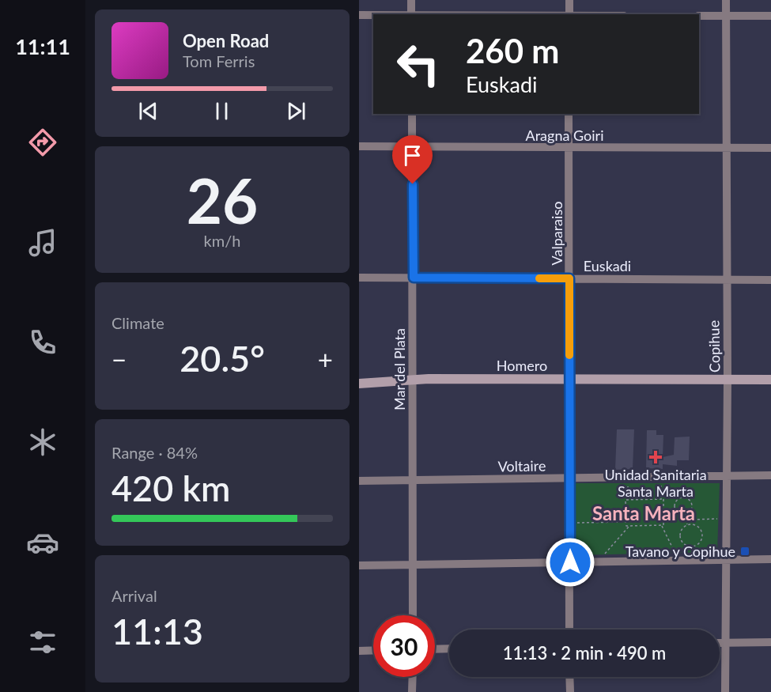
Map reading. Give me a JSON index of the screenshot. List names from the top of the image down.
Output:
{
  "streets": {
    "main road": ["Homero"],
    "street": [
      "Aragna Goiri",
      "Valparaiso",
      "Euskadi",
      "Copihue",
      "Mar del Plata",
      "Voltaire"
    ]
  },
  "crossings": [
    ["Aragna Goiri", "Valparaiso"],
    ["Aragna Goiri", "Copihue"],
    ["Aragna Goiri", "Mar del Plata"],
    ["Valparaiso", "Euskadi"],
    ["Valparaiso", "Homero"],
    ["Valparaiso", "Voltaire"],
    ["Euskadi", "Copihue"],
    ["Euskadi", "Mar del Plata"],
    ["Copihue", "Homero"],
    ["Copihue", "Voltaire"],
    ["Homero", "Mar del Plata"],
    ["Mar del Plata", "Voltaire"]
  ],
  "districts": ["Santa Marta"],
  "places": {
    "health": ["Unidad Sanitaria Santa Marta"],
    "transit": ["Tavano y Copihue"]
  },
  "page": {
    "tabs": "11:11",
    "turn": ["260 m", "Euskadi"],
    "song": ["Open Road", "Tom Ferris"],
    "tile": [
      ["26", "km/h"],
      "Climate",
      ["Range · 84%", "420 km"],
      ["Arrival", "11:13"]
    ],
    "heat": ["−", "20.5°", "+"],
    "limit": "30",
    "trip": "11:13 · 2 min · 490 m"
  }
}
